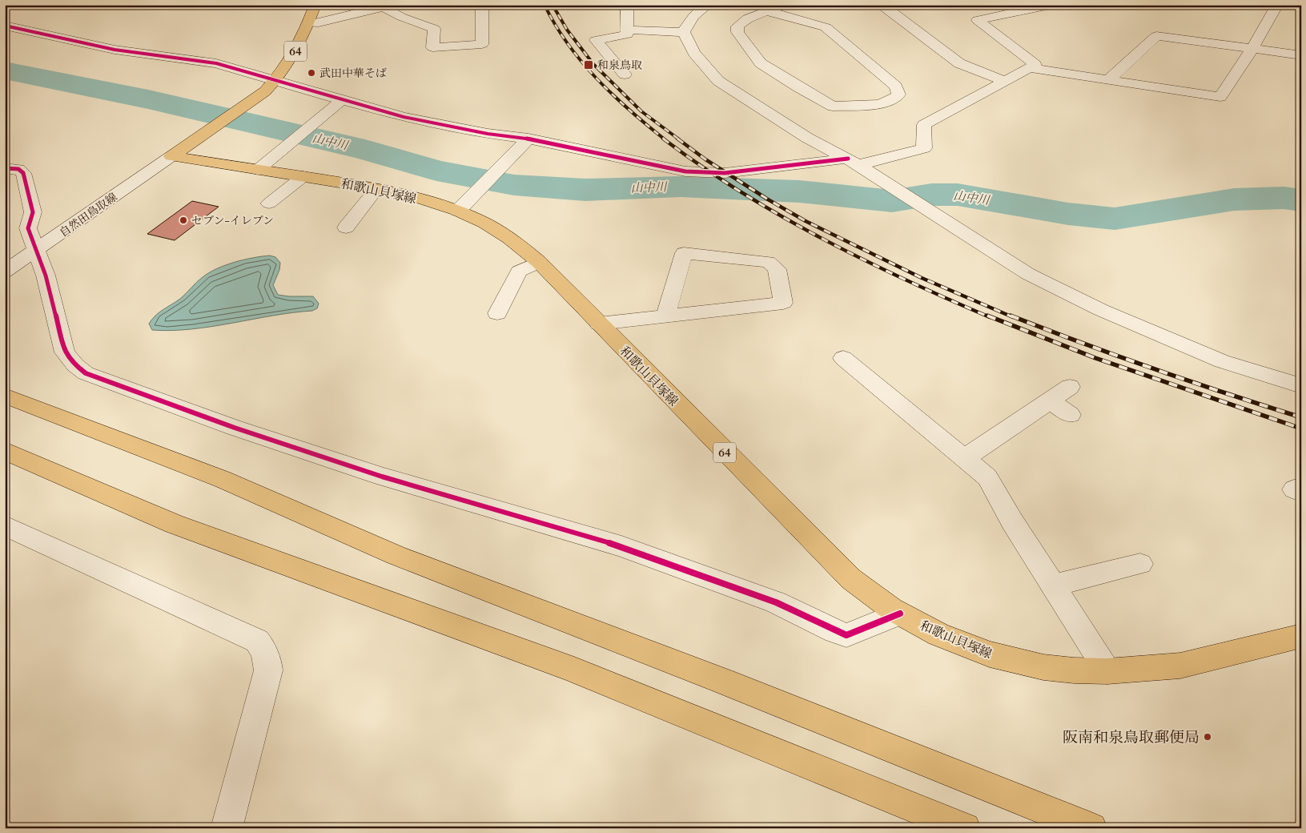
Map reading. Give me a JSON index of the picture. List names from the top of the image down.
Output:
{
  "streets": {
    "main road": ["64", "和歌山貝塚線"],
    "street": ["自然田鳥取線"]
  },
  "crossings": [
    ["64", "和歌山貝塚線"],
    ["64", "自然田鳥取線"],
    ["和歌山貝塚線", "自然田鳥取線"]
  ],
  "water": ["山中川"],
  "places": {
    "transit": ["和泉鳥取"],
    "other": ["武田中華そば", "セブン-イレブン", "阪南和泉鳥取郵便局"]
  }
}
